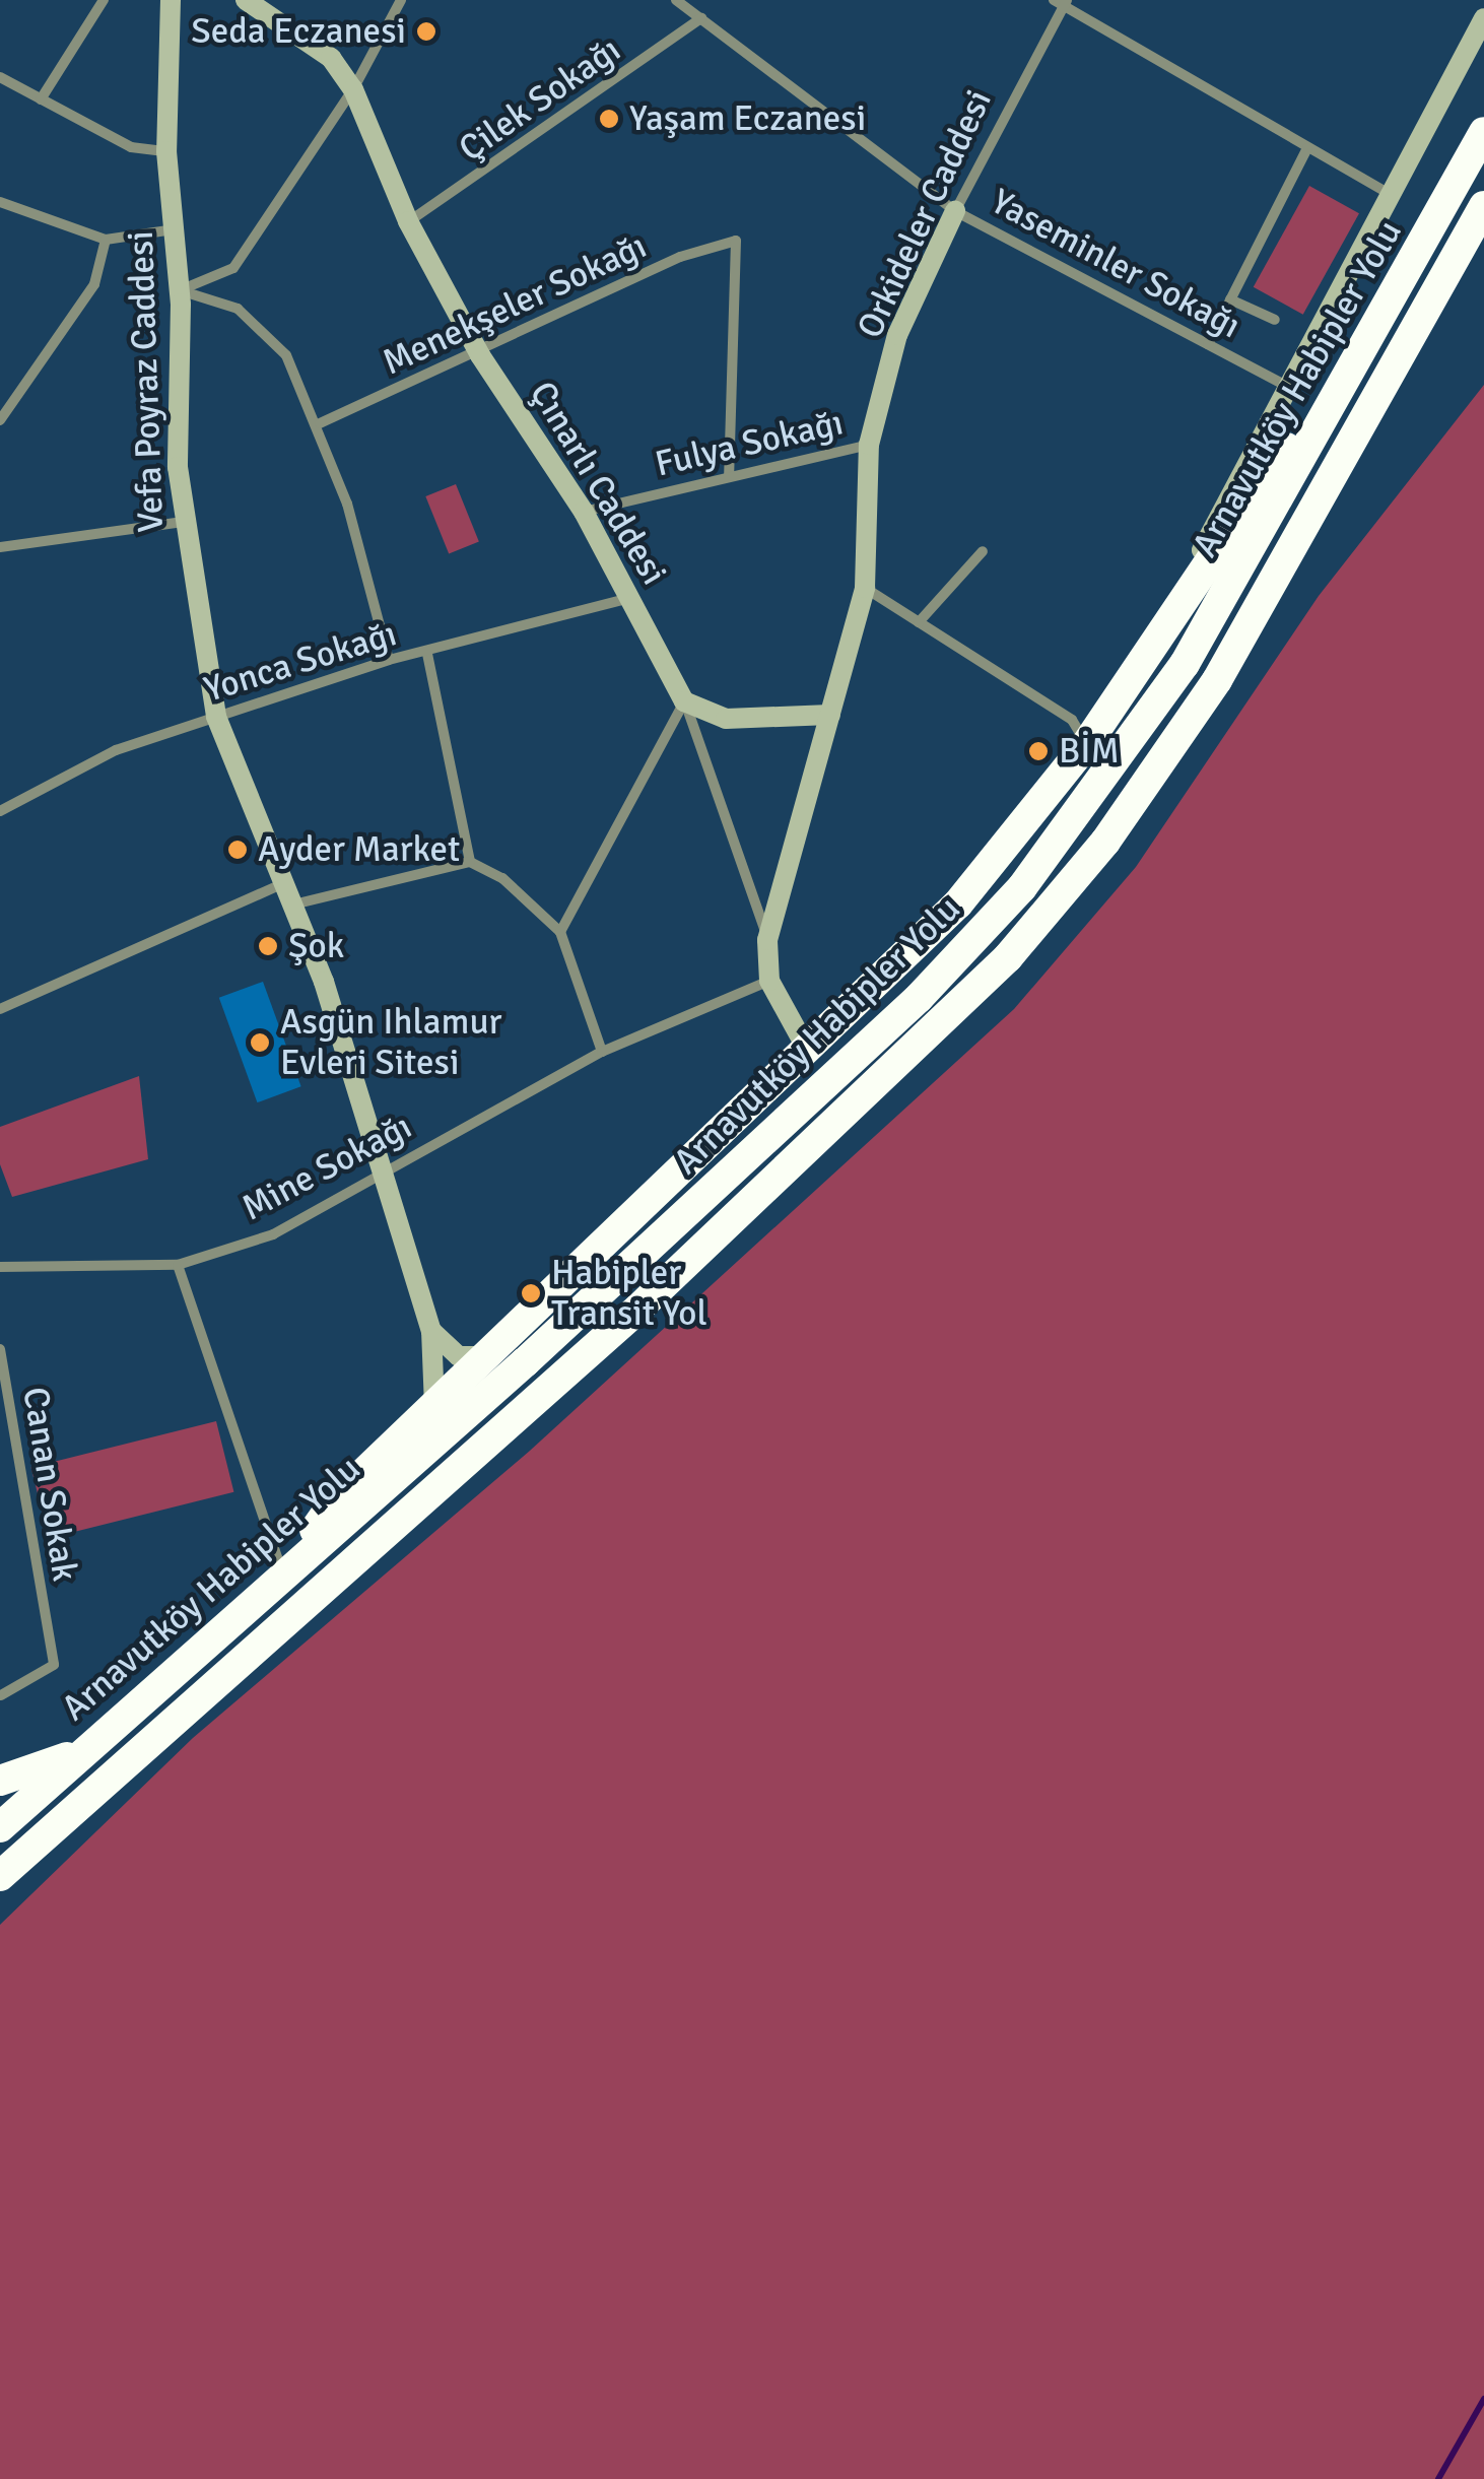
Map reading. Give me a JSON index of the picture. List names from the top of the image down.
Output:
{
  "streets": {
    "highway": ["Arnavutköy Habipler Yolu"],
    "street": [
      "Çilek Sokağı",
      "Orkideler Caddesi",
      "Yaseminler Sokağı",
      "Menekşeler Sokağı",
      "Vefa Poyraz Caddesi",
      "Fulya Sokağı",
      "Çınarlı Caddesi",
      "Yonca Sokağı",
      "Mine Sokağı",
      "Canan Sokak"
    ]
  },
  "crossings": [
    ["Çilek Sokağı", "Yaseminler Sokağı"],
    ["Çilek Sokağı", "Çınarlı Caddesi"],
    ["Orkideler Caddesi", "Yaseminler Sokağı"],
    ["Orkideler Caddesi", "Fulya Sokağı"],
    ["Orkideler Caddesi", "Çınarlı Caddesi"],
    ["Menekşeler Sokağı", "Fulya Sokağı"],
    ["Menekşeler Sokağı", "Çınarlı Caddesi"],
    ["Vefa Poyraz Caddesi", "Yonca Sokağı"],
    ["Vefa Poyraz Caddesi", "Mine Sokağı"],
    ["Fulya Sokağı", "Çınarlı Caddesi"],
    ["Çınarlı Caddesi", "Yonca Sokağı"],
    ["Çınarlı Caddesi", "Mine Sokağı"]
  ],
  "places": [
    "Seda Eczanesi",
    "Yaşam Eczanesi",
    "BİM",
    "Ayder Market",
    "Şok",
    "Asgün Ihlamur Evleri Sitesi",
    "Habipler Transit Yol"
  ]
}
